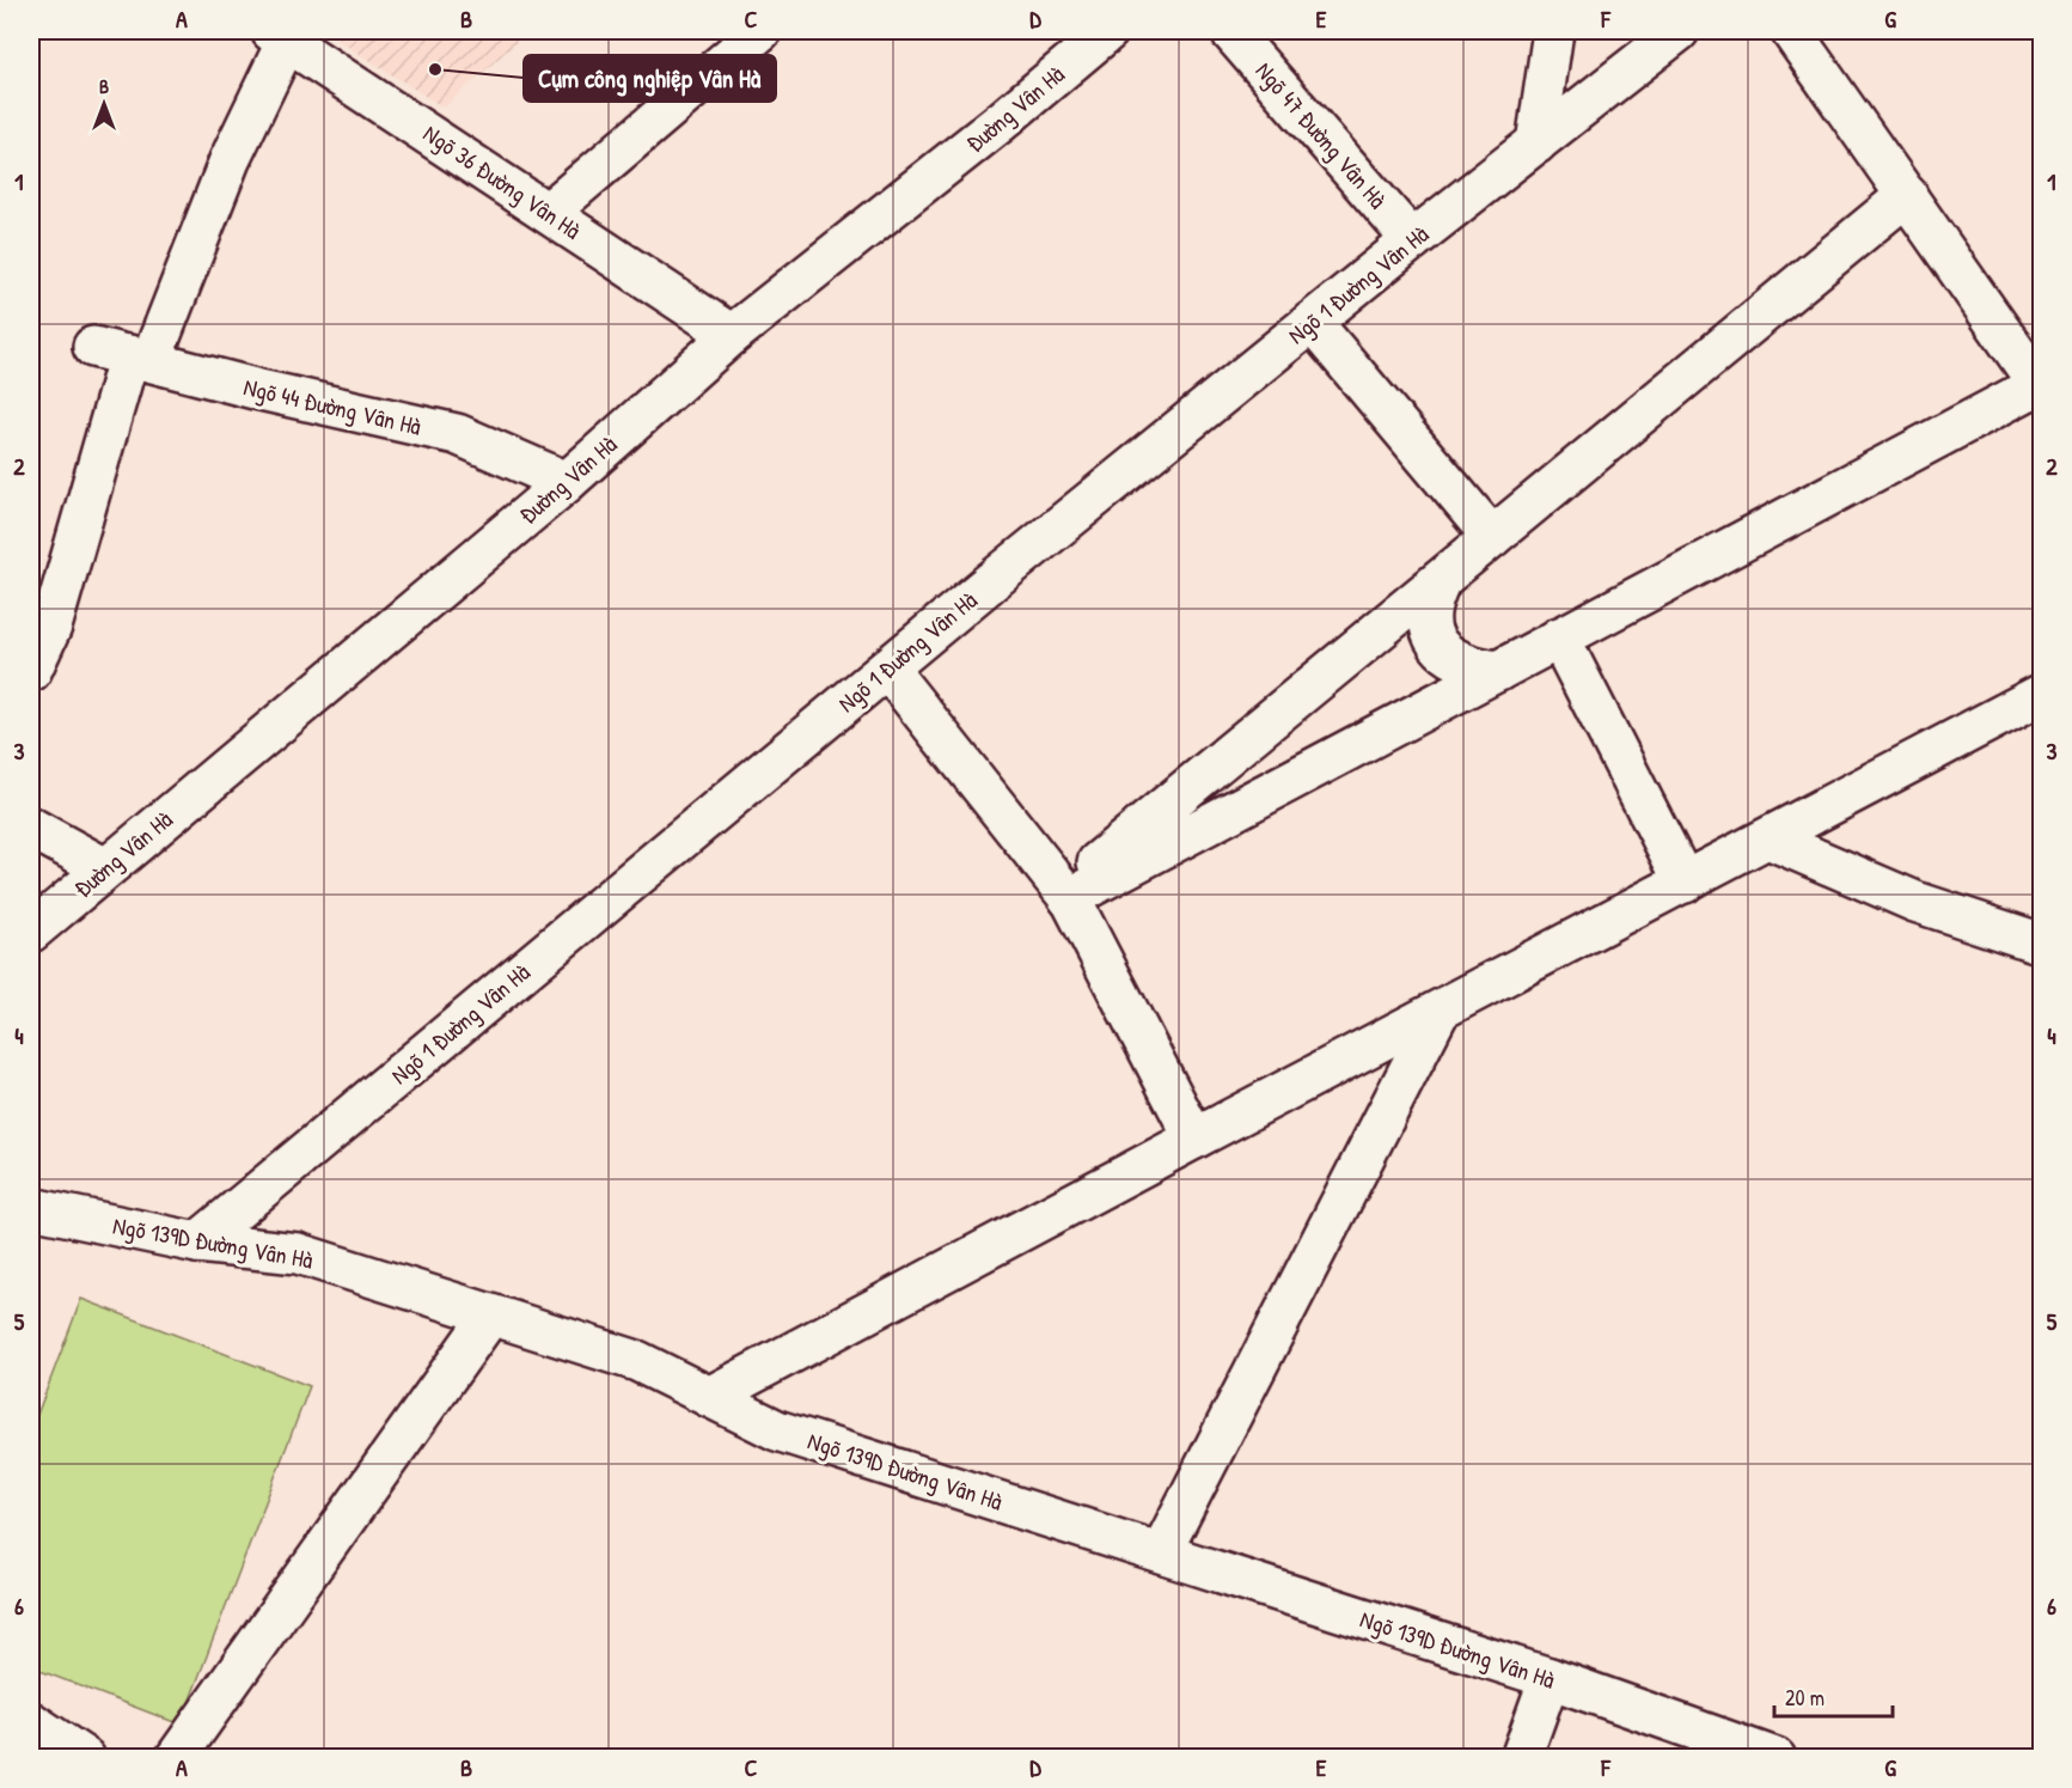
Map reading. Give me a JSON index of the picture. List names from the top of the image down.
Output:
{
  "streets": {
    "street": [
      "Đường Vân Hà",
      "Ngõ 47 Đường Vân Hà",
      "Ngõ 36 Đường Vân Hà",
      "Ngõ 1 Đường Vân Hà",
      "Ngõ 44 Đường Vân Hà",
      "Ngõ 139D Đường Vân Hà"
    ]
  },
  "crossings": [
    ["Đường Vân Hà", "Ngõ 36 Đường Vân Hà"],
    ["Đường Vân Hà", "Ngõ 44 Đường Vân Hà"],
    ["Ngõ 47 Đường Vân Hà", "Ngõ 1 Đường Vân Hà"],
    ["Ngõ 1 Đường Vân Hà", "Ngõ 139D Đường Vân Hà"]
  ],
  "places": ["Cụm công nghiệp Vân Hà"],
  "scale_bar": "20 m",
  "north": "top",
  "grid": {
    "columns": [
      "A",
      "B",
      "C",
      "D",
      "E",
      "F",
      "G"
    ],
    "rows": [
      "1",
      "2",
      "3",
      "4",
      "5",
      "6"
    ]
  }
}
